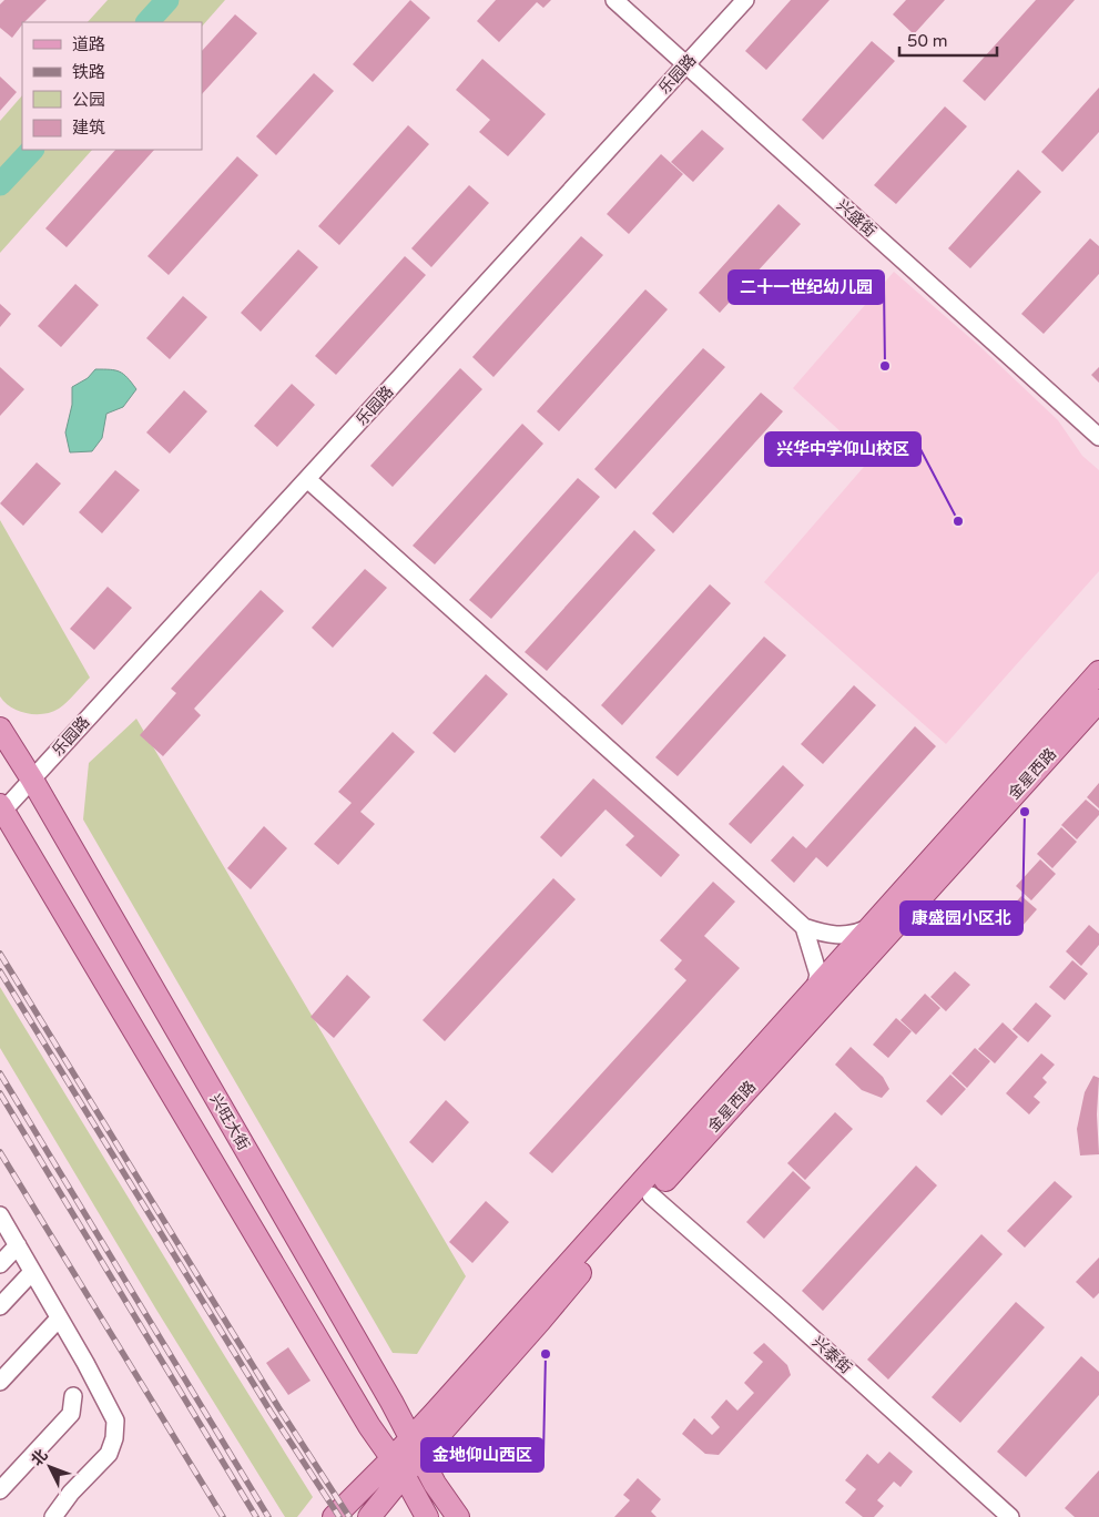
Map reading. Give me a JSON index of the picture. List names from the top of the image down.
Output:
{
  "streets": {
    "main road": ["金星西路", "兴旺大街"],
    "street": ["乐园路", "兴盛街", "兴泰街"]
  },
  "crossings": [
    ["乐园路", "兴盛街"],
    ["乐园路", "兴旺大街"],
    ["金星西路", "兴旺大街"],
    ["金星西路", "兴泰街"]
  ],
  "places": [
    "二十一世纪幼儿园",
    "兴华中学仰山校区",
    "康盛园小区北",
    "金地仰山西区"
  ],
  "legend": [
    "道路",
    "铁路",
    "公园",
    "建筑"
  ],
  "scale_bar": "50 m",
  "north": "top left"
}
